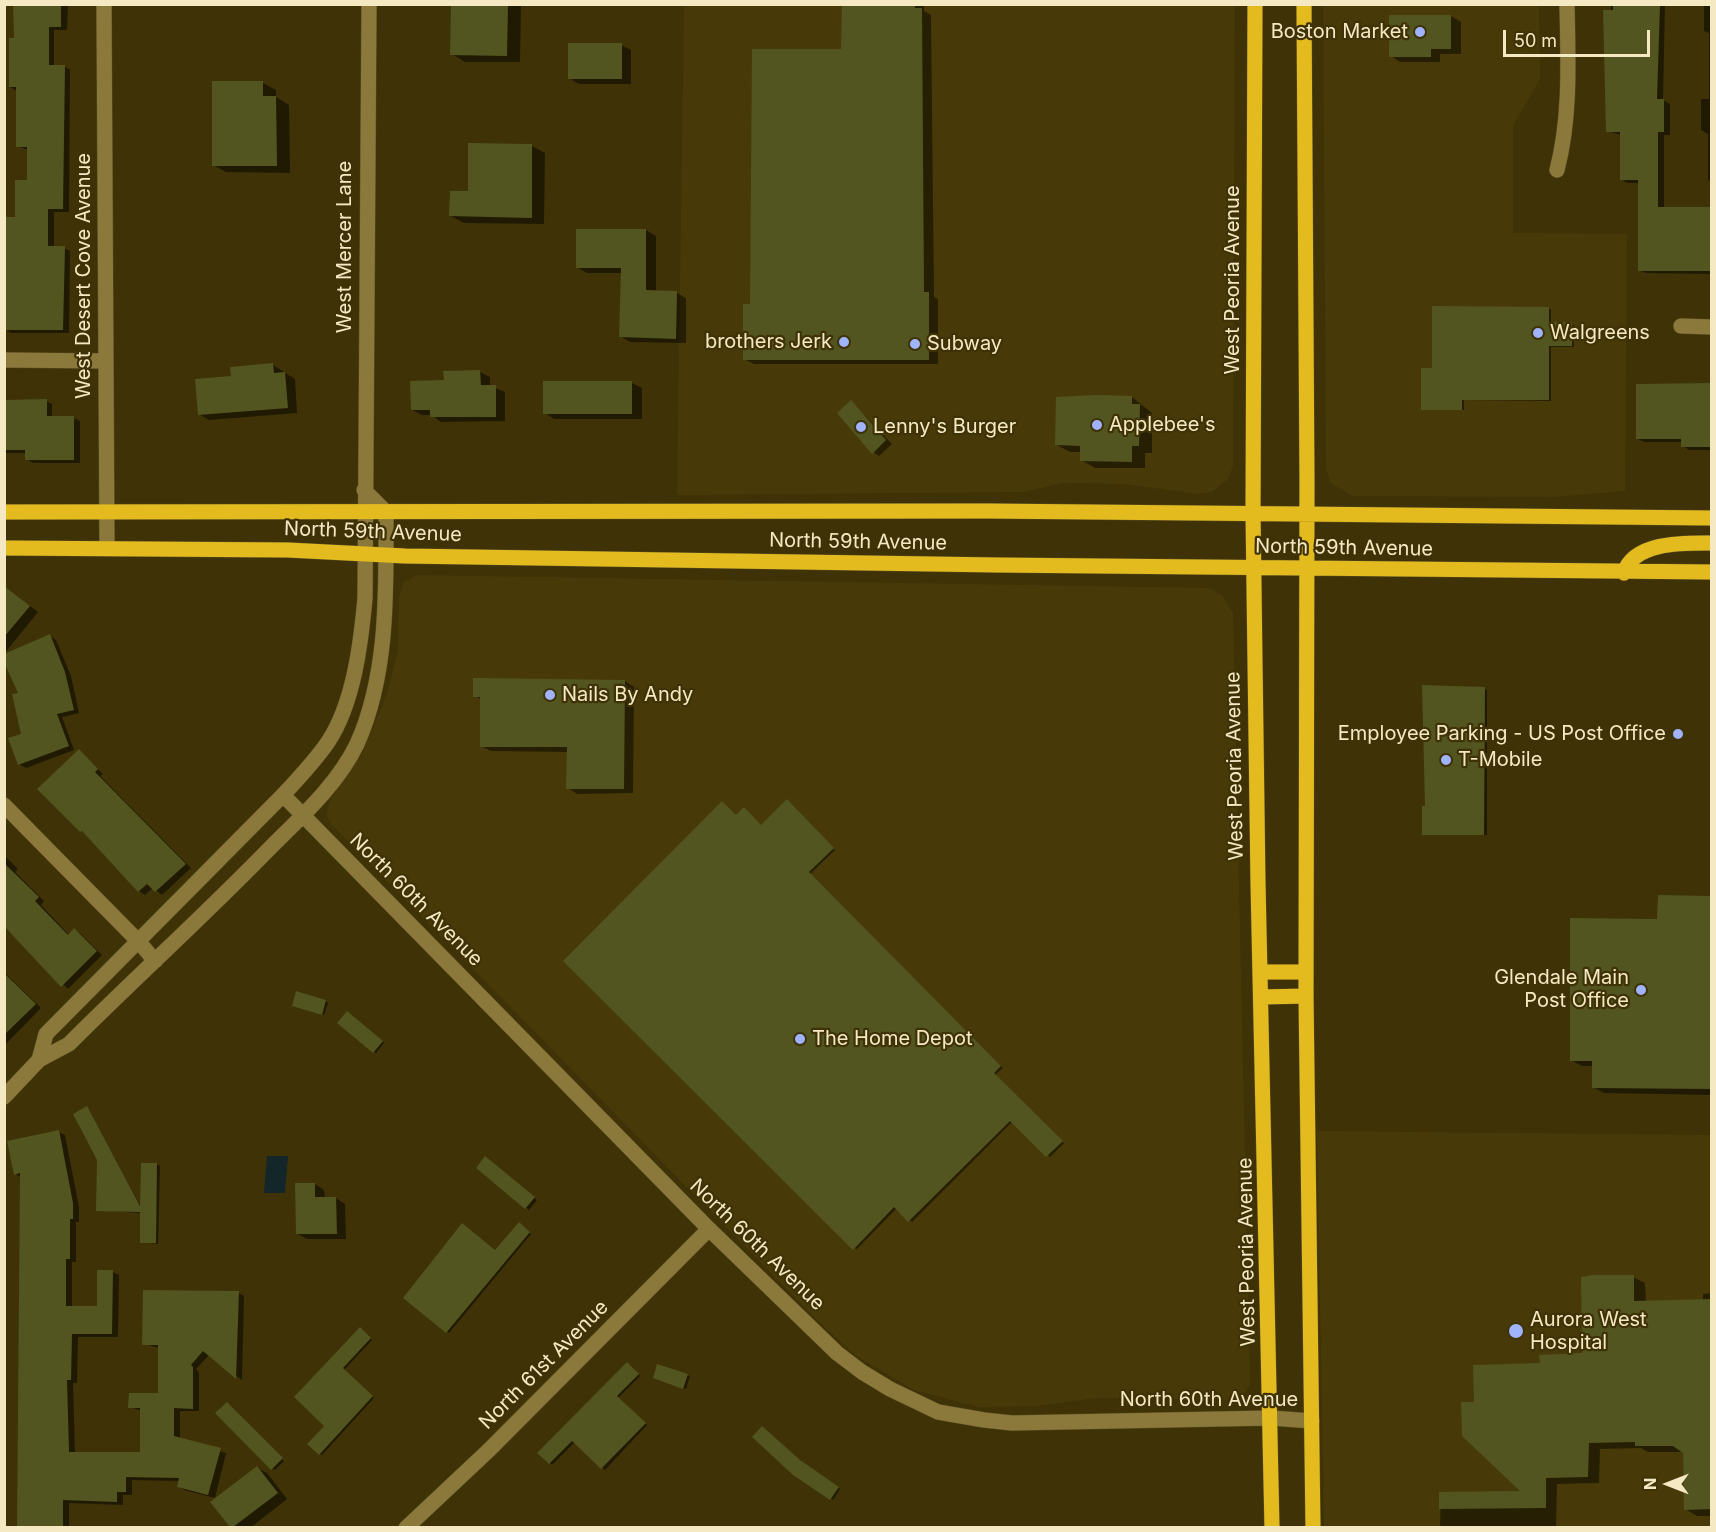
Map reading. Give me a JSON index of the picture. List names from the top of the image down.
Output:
{
  "streets": {
    "main road": ["West Peoria Avenue", "North 59th Avenue"],
    "street": [
      "West Mercer Lane",
      "West Desert Cove Avenue",
      "North 60th Avenue",
      "North 61st Avenue"
    ]
  },
  "crossings": [
    ["West Mercer Lane", "North 59th Avenue"],
    ["West Mercer Lane", "North 60th Avenue"],
    ["West Desert Cove Avenue", "North 59th Avenue"],
    ["West Peoria Avenue", "North 59th Avenue"],
    ["West Peoria Avenue", "North 60th Avenue"],
    ["North 60th Avenue", "North 61st Avenue"]
  ],
  "places": [
    "Boston Market",
    "Walgreens",
    "brothers Jerk",
    "Subway",
    "Applebee's",
    "Lenny's Burger",
    "Nails By Andy",
    "Employee Parking - US Post Office",
    "T-Mobile",
    "Glendale Main Post Office",
    "The Home Depot",
    "Aurora West Hospital"
  ],
  "scale_bar": "50 m",
  "north": "left"
}
